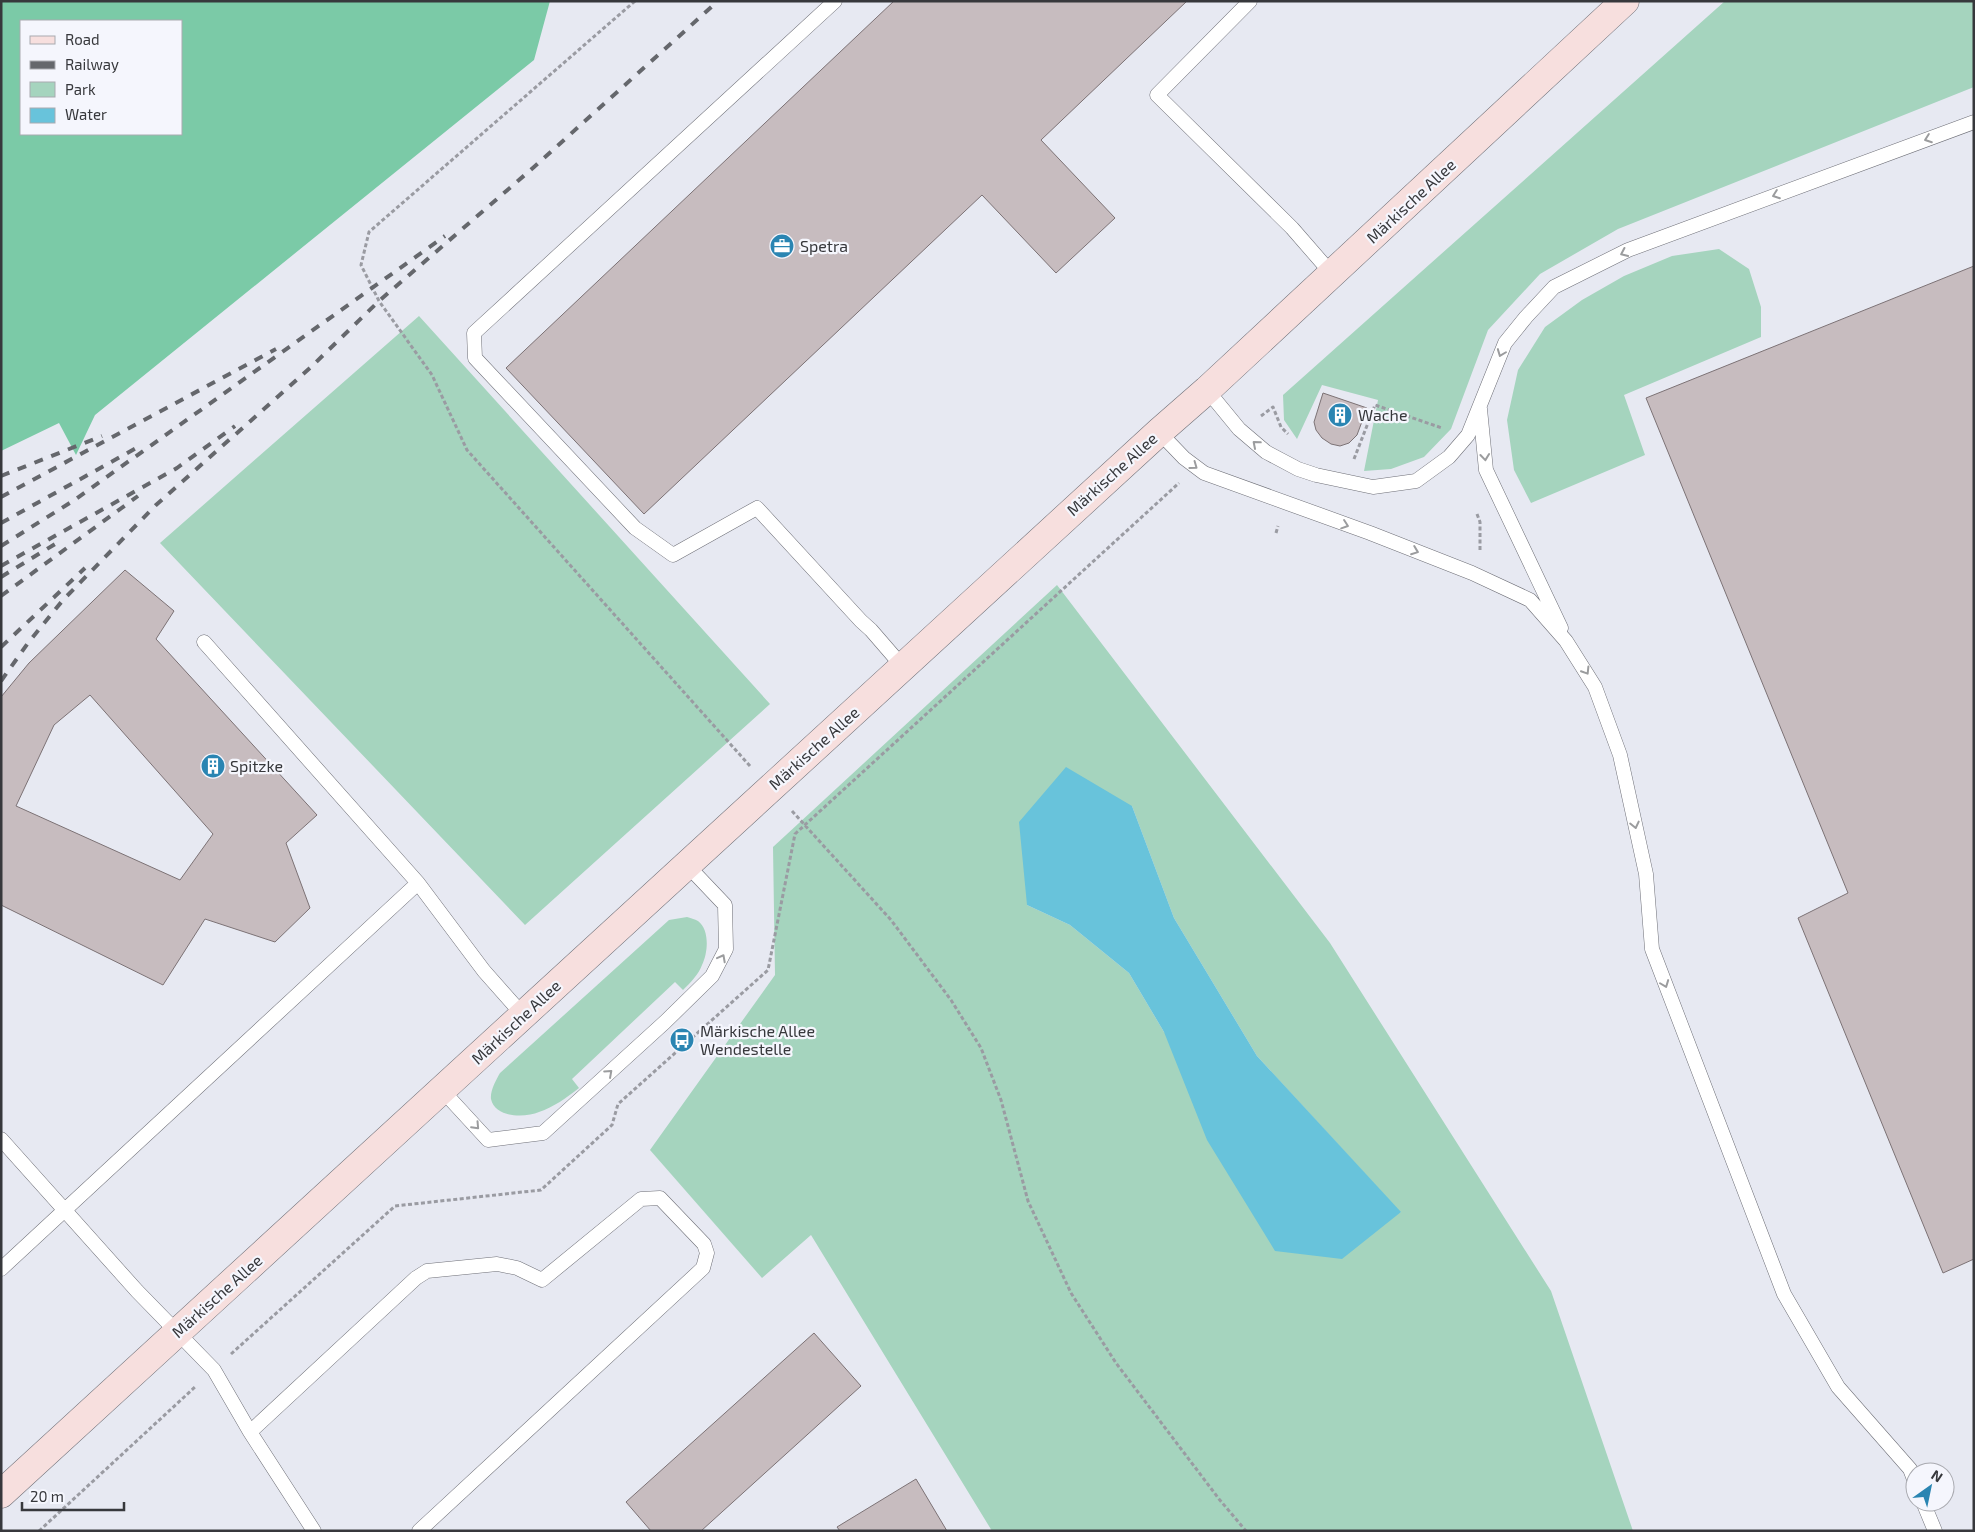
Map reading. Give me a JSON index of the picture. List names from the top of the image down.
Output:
{
  "streets": {
    "street": ["Märkische Allee"]
  },
  "places": {
    "office": ["Spetra"],
    "building": ["Wache", "Spitzke"],
    "bus stop": ["Märkische Allee Wendestelle"]
  },
  "legend": [
    "Road",
    "Railway",
    "Park",
    "Water"
  ],
  "scale_bar": "20 m",
  "north": "top right"
}
